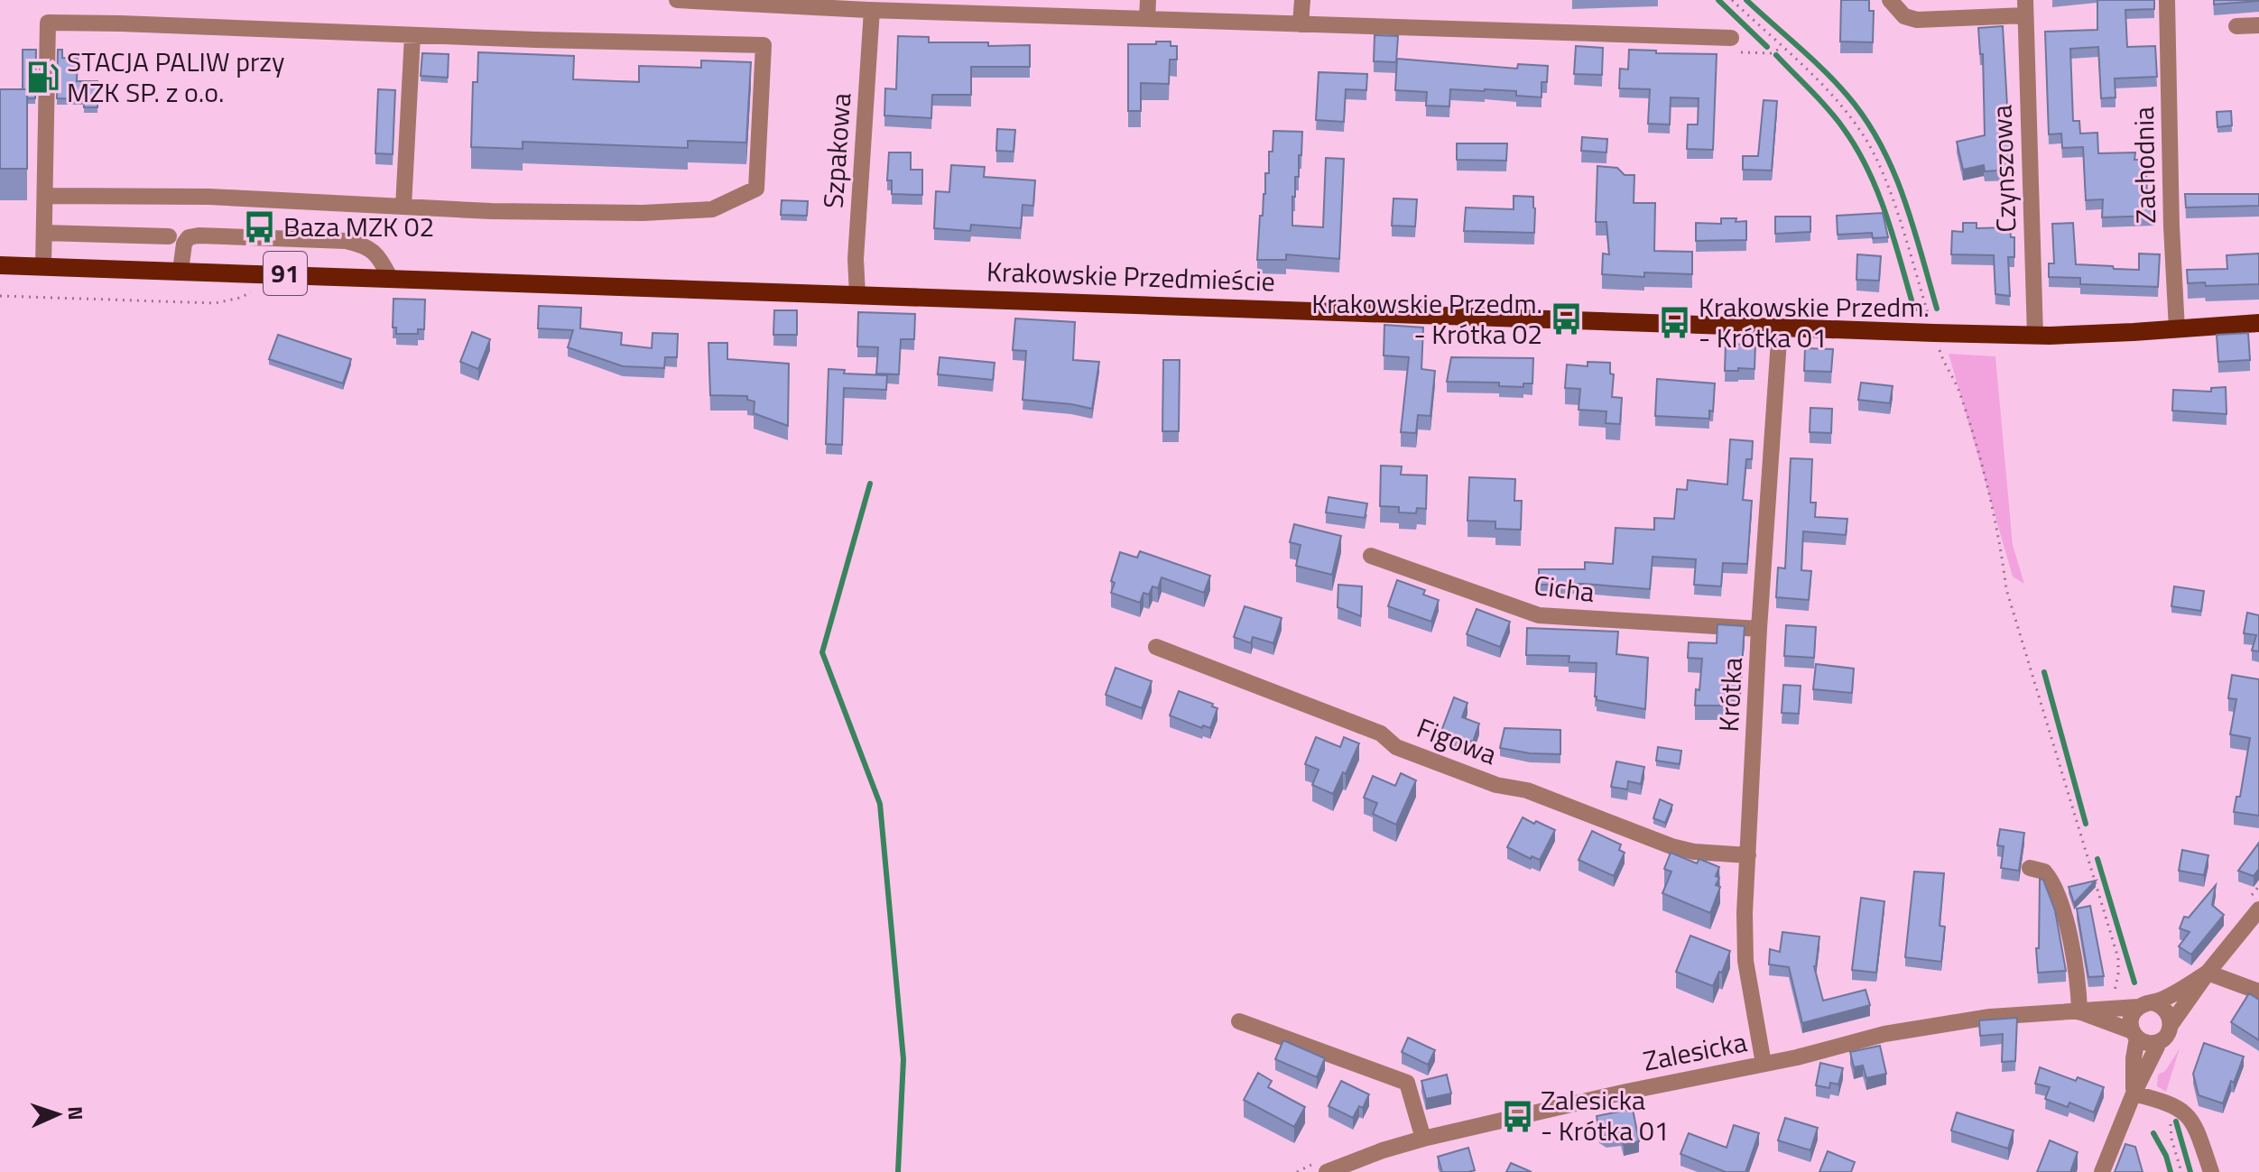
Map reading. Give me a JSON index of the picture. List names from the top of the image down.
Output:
{
  "streets": {
    "main road": ["91", "Krakowskie Przedmieście"],
    "street": [
      "Szpakowa",
      "Zachodnia",
      "Czynszowa",
      "Cicha",
      "Krótka",
      "Figowa",
      "Zalesicka"
    ]
  },
  "crossings": [
    ["Szpakowa", "Krakowskie Przedmieście"],
    ["Zachodnia", "Krakowskie Przedmieście"],
    ["Czynszowa", "Krakowskie Przedmieście"],
    ["Krakowskie Przedmieście", "Krótka"],
    ["Cicha", "Krótka"],
    ["Krótka", "Figowa"],
    ["Krótka", "Zalesicka"]
  ],
  "places": {
    "fuel station": ["STACJA PALIW przy MZK SP. z o.o."],
    "bus stop": [
      "Baza MZK 02",
      "Krakowskie Przedm. - Krótka 02",
      "Krakowskie Przedm. - Krótka 01",
      "Zalesicka - Krótka 01"
    ]
  },
  "north": "right"
}
